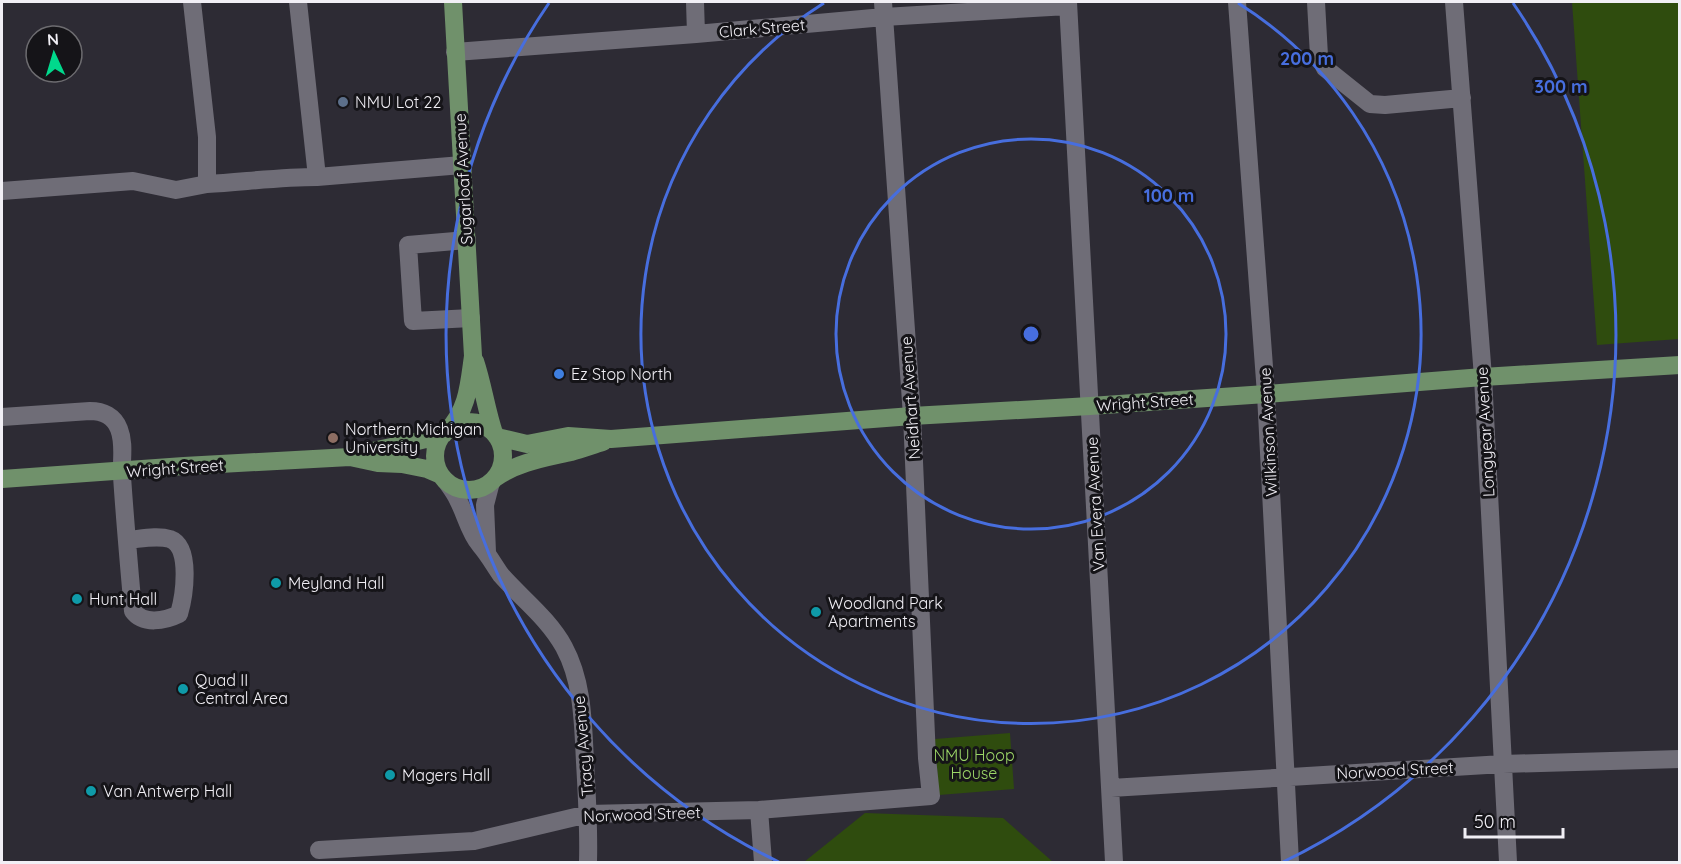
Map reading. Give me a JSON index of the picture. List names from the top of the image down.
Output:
{
  "streets": {
    "main road": ["Sugarloaf Avenue", "Wright Street"],
    "street": [
      "Clark Street",
      "Neidhart Avenue",
      "Wilkinson Avenue",
      "Longyear Avenue",
      "Van Evera Avenue",
      "Tracy Avenue",
      "Norwood Street"
    ]
  },
  "crossings": [
    ["Clark Street", "Sugarloaf Avenue"],
    ["Clark Street", "Neidhart Avenue"],
    ["Clark Street", "Van Evera Avenue"],
    ["Sugarloaf Avenue", "Wright Street"],
    ["Sugarloaf Avenue", "Tracy Avenue"],
    ["Neidhart Avenue", "Wright Street"],
    ["Neidhart Avenue", "Norwood Street"],
    ["Wright Street", "Wilkinson Avenue"],
    ["Wright Street", "Longyear Avenue"],
    ["Wright Street", "Van Evera Avenue"],
    ["Wright Street", "Tracy Avenue"],
    ["Wilkinson Avenue", "Norwood Street"],
    ["Longyear Avenue", "Norwood Street"],
    ["Van Evera Avenue", "Norwood Street"],
    ["Tracy Avenue", "Norwood Street"]
  ],
  "parks": ["NMU Hoop House"],
  "places": [
    "NMU Lot 22",
    "Ez Stop North",
    "Northern Michigan University",
    "Meyland Hall",
    "Hunt Hall",
    "Woodland Park Apartments",
    "Quad II Central Area",
    "Magers Hall",
    "Van Antwerp Hall"
  ],
  "scale_bar": "50 m",
  "north": "top",
  "rings": ["200 m", "300 m", "100 m"]
}
